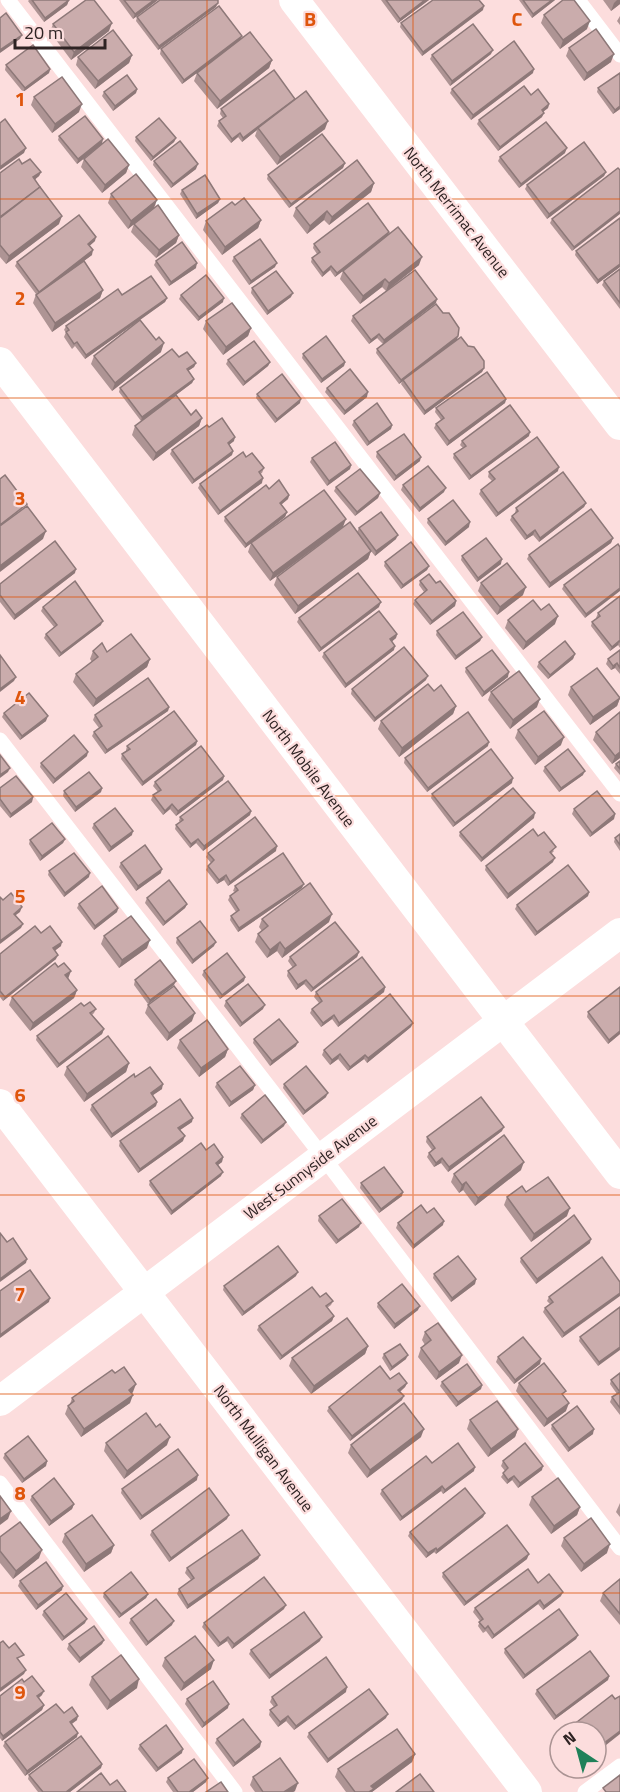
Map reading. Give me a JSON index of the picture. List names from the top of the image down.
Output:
{
  "streets": {
    "street": [
      "North Merrimac Avenue",
      "North Mobile Avenue",
      "West Sunnyside Avenue",
      "North Mulligan Avenue"
    ]
  },
  "crossings": [
    ["North Mobile Avenue", "West Sunnyside Avenue"],
    ["West Sunnyside Avenue", "North Mulligan Avenue"]
  ],
  "scale_bar": "20 m",
  "north": "top left",
  "grid": {
    "columns": ["B", "C"],
    "rows": [
      "1",
      "2",
      "3",
      "4",
      "5",
      "6",
      "7",
      "8",
      "9"
    ]
  }
}
